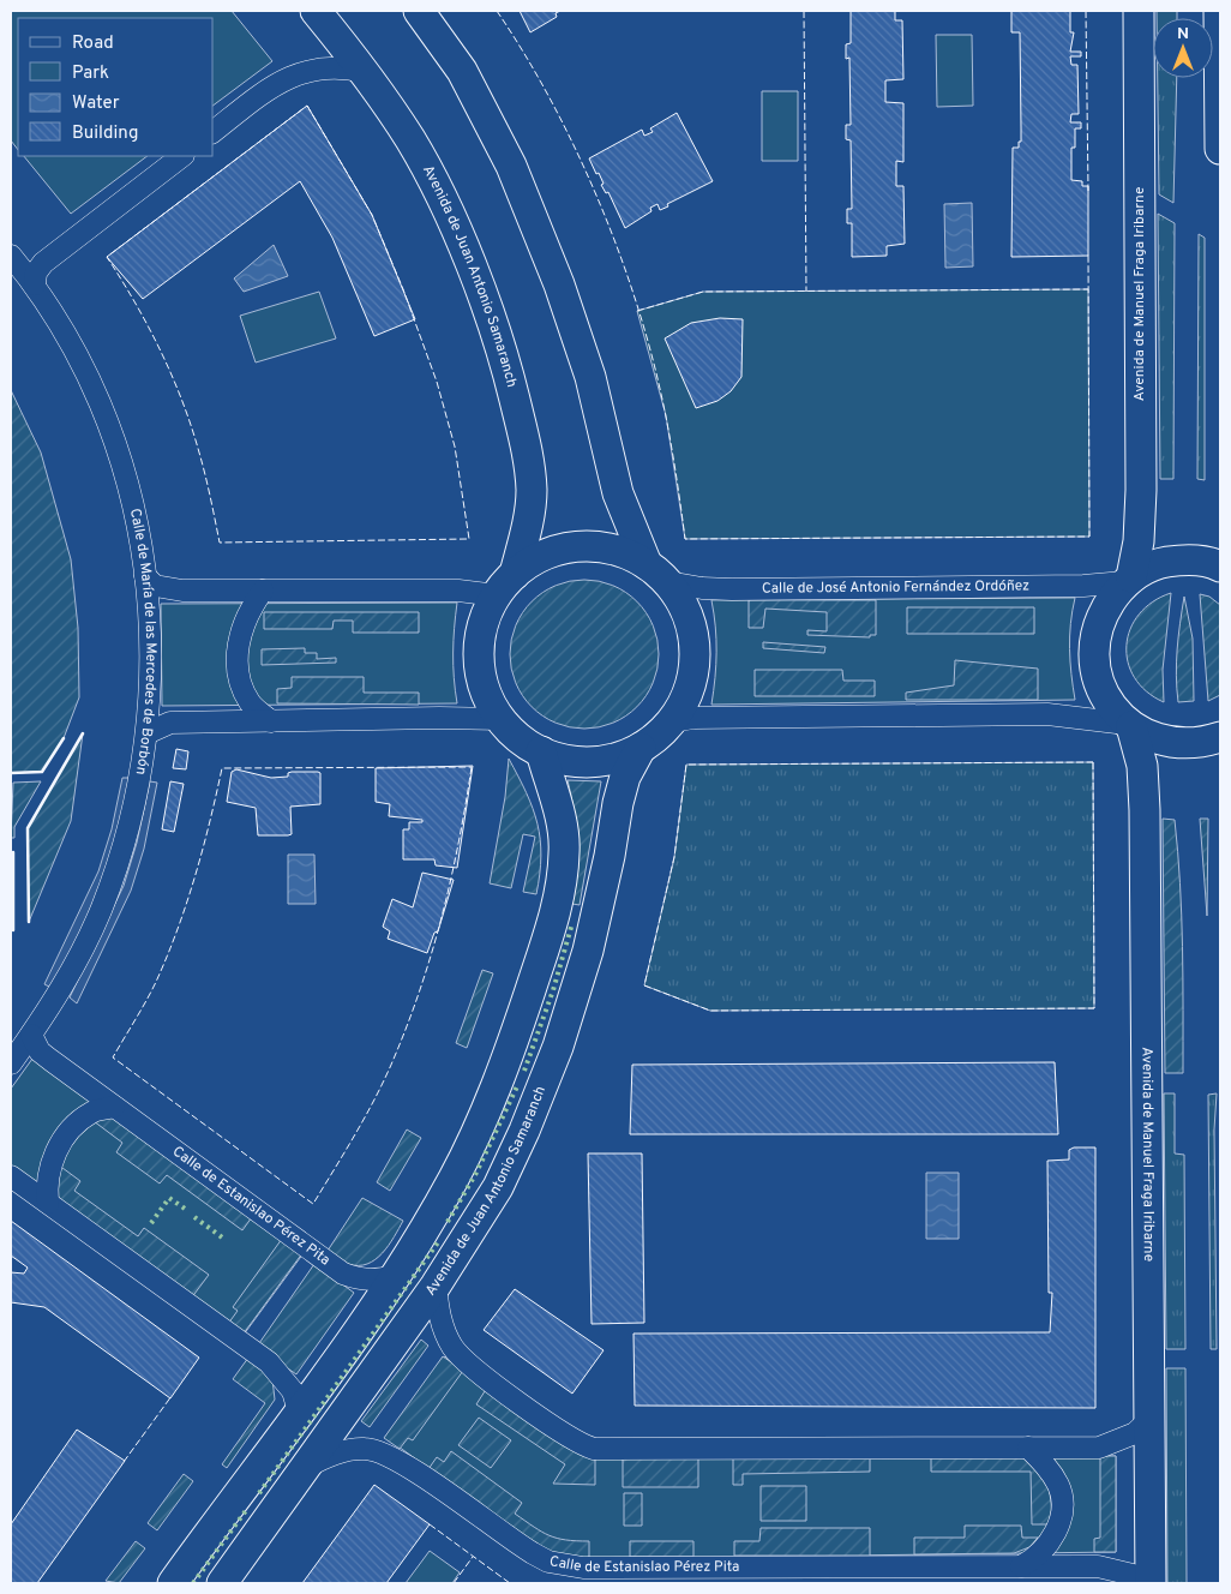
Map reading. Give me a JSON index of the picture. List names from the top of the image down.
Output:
{
  "streets": {
    "street": [
      "Avenida de Juan Antonio Samaranch",
      "Avenida de Manuel Fraga Iribarne",
      "Calle de José Antonio Fernández Ordóñez",
      "Calle de María de las Mercedes de Borbón",
      "Calle de Estanislao Pérez Pita"
    ]
  },
  "crossings": [
    ["Avenida de Juan Antonio Samaranch", "Calle de Estanislao Pérez Pita"],
    ["Avenida de Manuel Fraga Iribarne", "Calle de José Antonio Fernández Ordóñez"],
    ["Calle de María de las Mercedes de Borbón", "Calle de Estanislao Pérez Pita"]
  ],
  "legend": [
    "Road",
    "Park",
    "Water",
    "Building"
  ],
  "north": "top"
}
